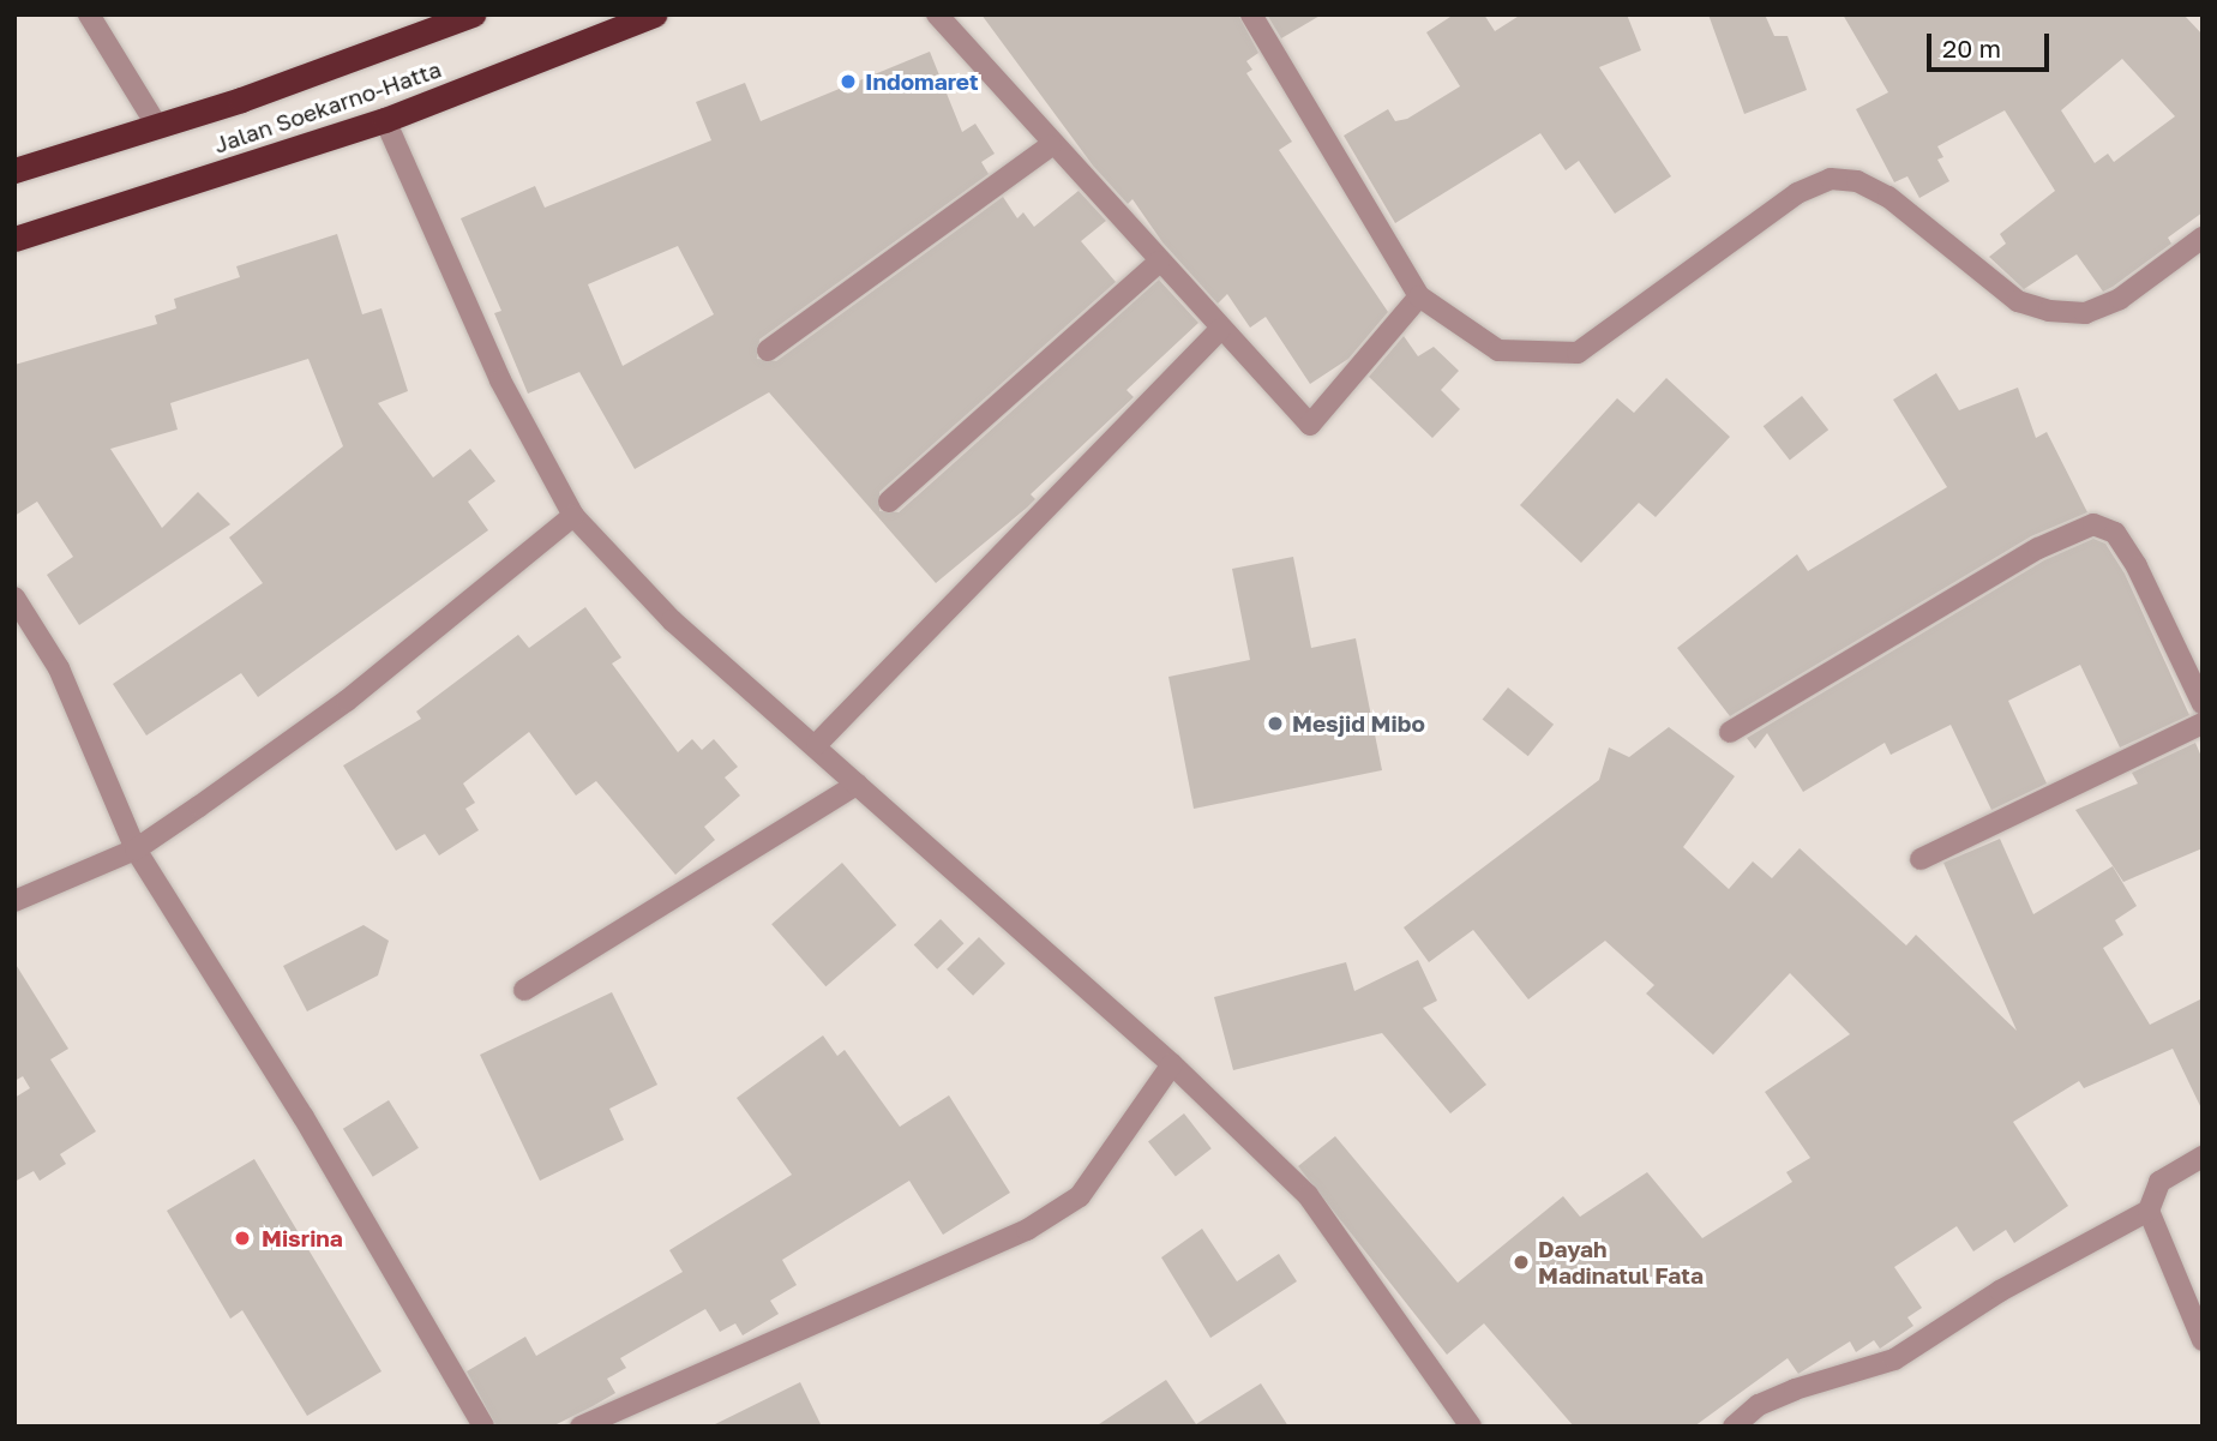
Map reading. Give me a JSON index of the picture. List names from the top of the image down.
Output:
{
  "streets": {
    "highway": ["Jalan Soekarno-Hatta"]
  },
  "places": [
    "Indomaret",
    "Mesjid Mibo",
    "Misrina",
    "Dayah Madinatul Fata"
  ],
  "scale_bar": "20 m"
}
